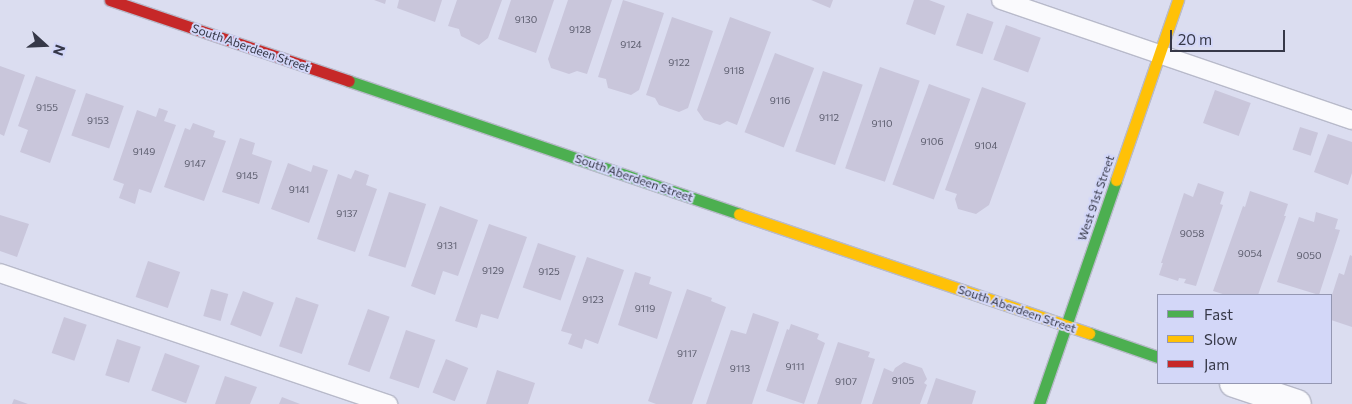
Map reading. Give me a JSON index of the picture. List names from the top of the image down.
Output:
{
  "streets": {
    "street": ["South Aberdeen Street", "West 91st Street"]
  },
  "crossings": [
    ["South Aberdeen Street", "West 91st Street"]
  ],
  "house_numbers": [
    "9130",
    "9128",
    "9124",
    "9122",
    "9118",
    "9116",
    "9155",
    "9112",
    "9153",
    "9110",
    "9106",
    "9104",
    "9149",
    "9147",
    "9145",
    "9141",
    "9137",
    "9058",
    "9131",
    "9054",
    "9050",
    "9129",
    "9125",
    "9123",
    "9119",
    "9117",
    "9111",
    "9113",
    "9105",
    "9107"
  ],
  "legend": ["Fast", "Slow", "Jam"],
  "scale_bar": "20 m",
  "north": "right"
}
